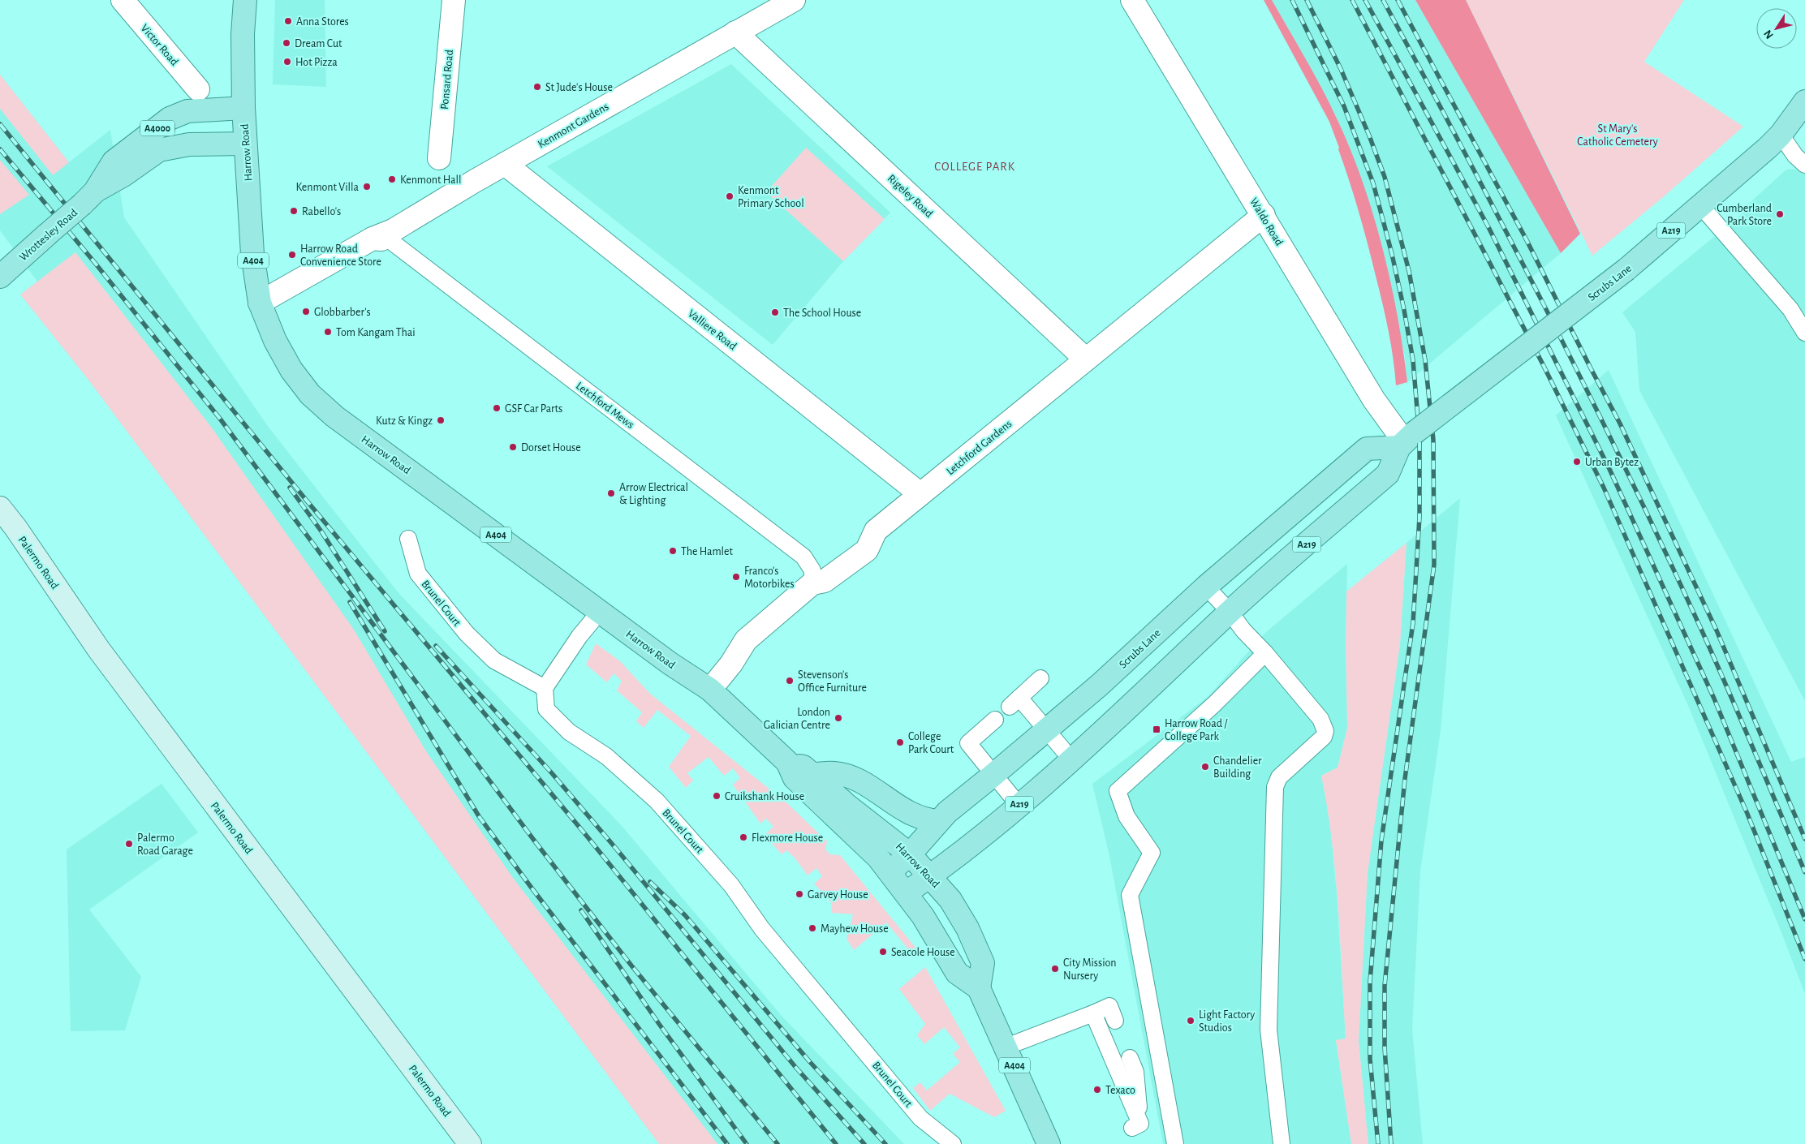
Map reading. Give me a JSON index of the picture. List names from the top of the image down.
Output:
{
  "streets": {
    "main road": [
      "A4000",
      "Harrow Road",
      "A219",
      "Wrottesley Road",
      "A404",
      "Scrubs Lane"
    ],
    "street": [
      "Victor Road",
      "Ponsard Road",
      "Kenmont Gardens",
      "Rigeley Road",
      "Waldo Road",
      "Valliere Road",
      "Letchford Gardens",
      "Palermo Road"
    ],
    "lane": ["Letchford Mews", "Brunel Court"]
  },
  "crossings": [
    ["Kenmont Gardens", "Harrow Road"],
    ["Kenmont Gardens", "Rigeley Road"],
    ["Kenmont Gardens", "Valliere Road"],
    ["Kenmont Gardens", "Letchford Mews"],
    ["Harrow Road", "Wrottesley Road"],
    ["Harrow Road", "Scrubs Lane"],
    ["Harrow Road", "Letchford Gardens"],
    ["Rigeley Road", "Letchford Gardens"],
    ["Waldo Road", "Scrubs Lane"],
    ["Waldo Road", "Letchford Gardens"],
    ["Valliere Road", "Letchford Gardens"],
    ["Letchford Mews", "Letchford Gardens"]
  ],
  "districts": ["COLLEGE PARK"],
  "parks": ["St Mary's Catholic Cemetery"],
  "places": {
    "other": [
      "Anna Stores",
      "Dream Cut",
      "Hot Pizza",
      "St Jude's House",
      "Kenmont Hall",
      "Kenmont Villa",
      "Kenmont Primary School",
      "Rabello's",
      "Cumberland Park Store",
      "Harrow Road Convenience Store",
      "Globbarber's",
      "The School House",
      "Tom Kangam Thai",
      "GSF Car Parts",
      "Kutz & Kingz",
      "Dorset House",
      "Urban Bytez",
      "Arrow Electrical & Lighting",
      "The Hamlet",
      "Franco's Motorbikes",
      "Stevenson's Office Furniture",
      "London Galician Centre",
      "College Park Court",
      "Chandelier Building",
      "Cruikshank House",
      "Flexmore House",
      "Palermo Road Garage",
      "Garvey House",
      "Mayhew House",
      "Seacole House",
      "City Mission Nursery",
      "Light Factory Studios",
      "Texaco"
    ],
    "transit": ["Harrow Road / College Park"]
  },
  "north": "bottom left"
}
